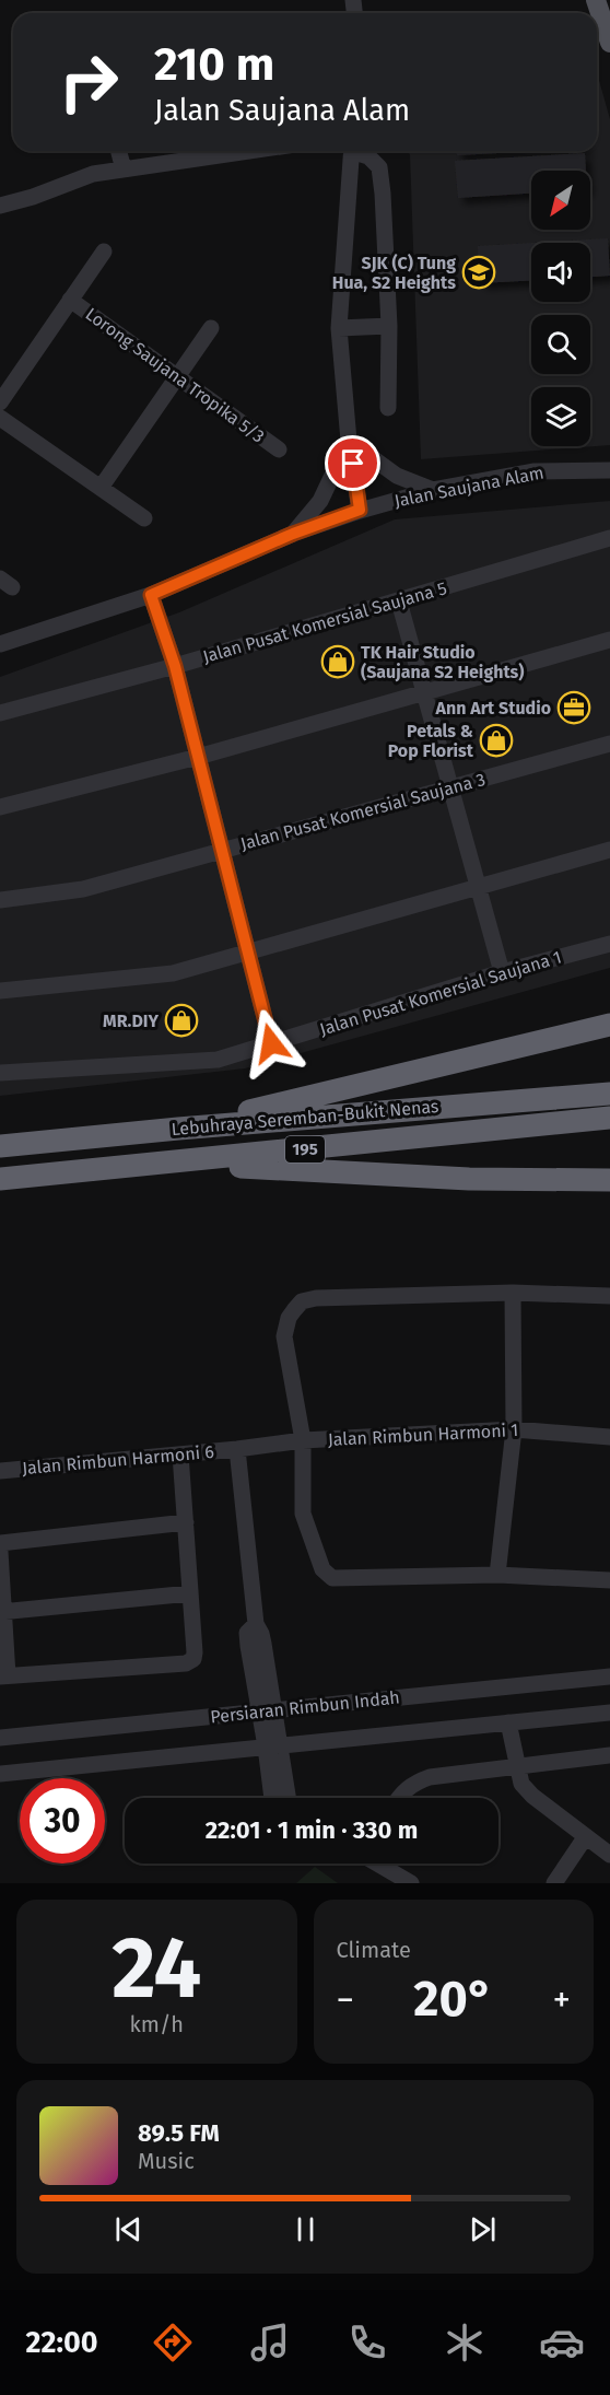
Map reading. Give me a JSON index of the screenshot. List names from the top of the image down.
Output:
{
  "streets": {
    "highway": ["Lebuhraya Seremban-Bukit Nenas", "195"],
    "street": [
      "Lorong Saujana Tropika 5/3",
      "Jalan Saujana Alam",
      "Jalan Pusat Komersial Saujana 5",
      "Jalan Pusat Komersial Saujana 3",
      "Jalan Pusat Komersial Saujana 1",
      "Jalan Rimbun Harmoni 1",
      "Jalan Rimbun Harmoni 6",
      "Persiaran Rimbun Indah"
    ]
  },
  "crossings": [
    ["Jalan Rimbun Harmoni 1", "Jalan Rimbun Harmoni 6"]
  ],
  "places": {
    "school or university": ["SJK (C) Tung Hua, S2 Heights"],
    "shop": ["TK Hair Studio (Saujana S2 Heights)", "Petals & Pop Florist", "MR.DIY"],
    "office": ["Ann Art Studio"]
  },
  "north": "bottom left",
  "page": {
    "turn": ["210 m", "Jalan Saujana Alam"],
    "limit": "30",
    "trip": "22:01 · 1 min · 330 m",
    "tile": [
      ["24", "km/h"],
      "Climate"
    ],
    "heat": ["−", "20°", "+"],
    "song": ["89.5 FM", "Music"],
    "tabs": "22:00"
  }
}
